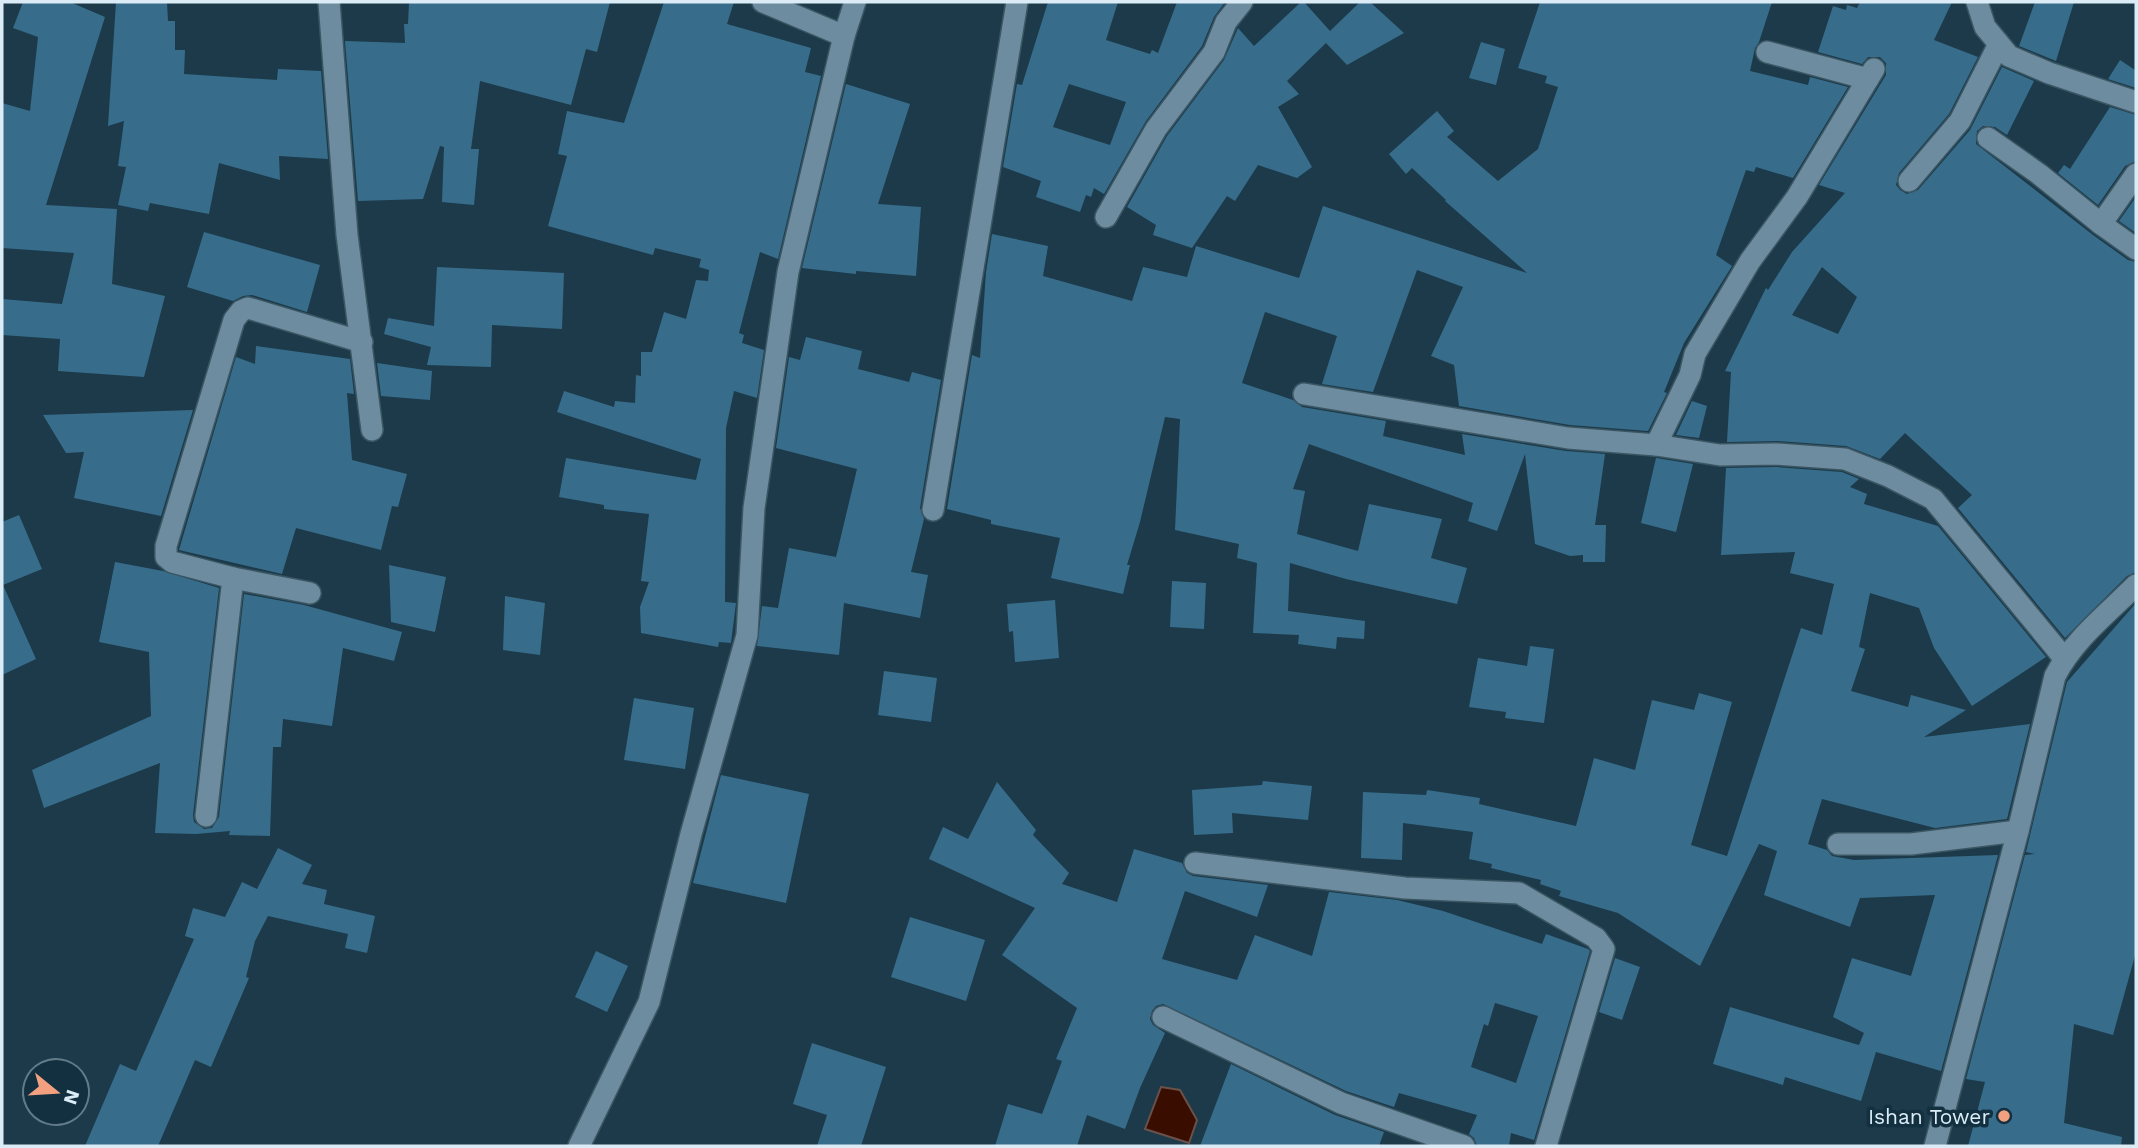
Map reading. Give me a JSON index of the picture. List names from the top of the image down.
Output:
{
  "places": ["Ishan Tower"],
  "north": "right"
}
